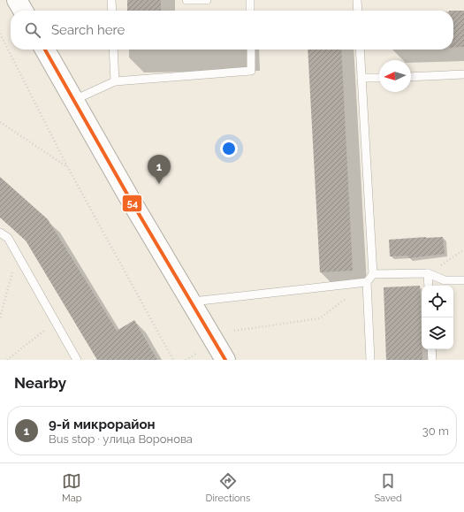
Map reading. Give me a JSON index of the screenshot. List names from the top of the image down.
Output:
{
  "lines": ["transit line 54"],
  "north": "left",
  "page": {
    "search": "Search here",
    "pins": "1",
    "heading": "Nearby",
    "list": [
      {
        "mark": "1",
        "name": "9-й микрорайон",
        "note": "Bus stop · улица Воронова",
        "value": "30 m"
      }
    ],
    "nav": ["Map", "Directions", "Saved"]
  }
}
